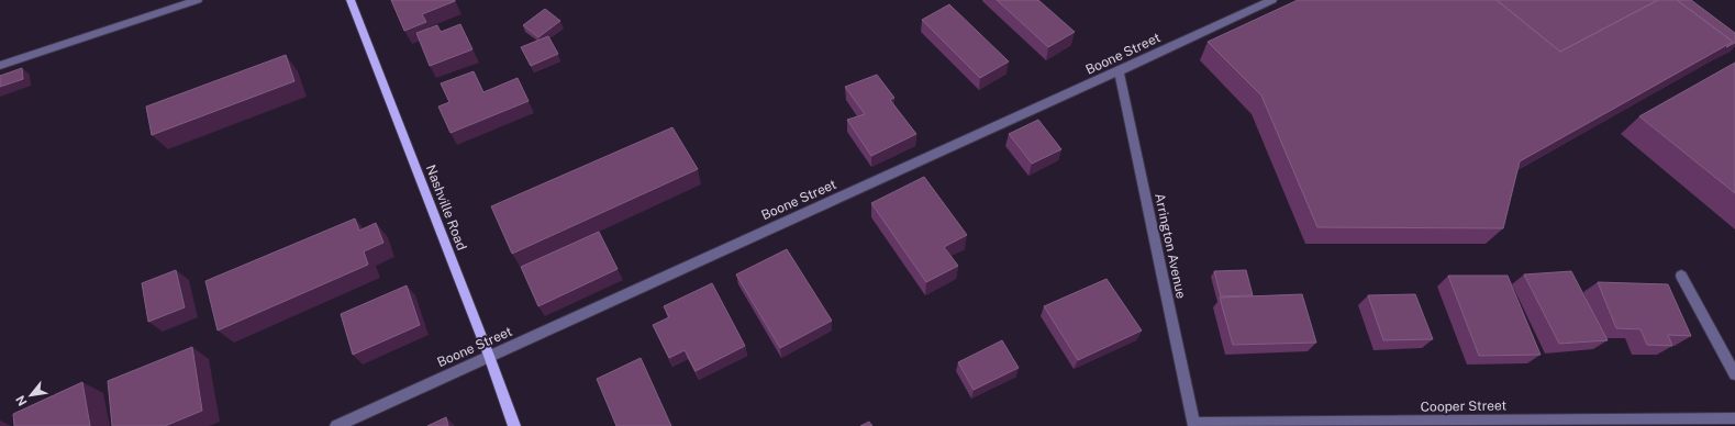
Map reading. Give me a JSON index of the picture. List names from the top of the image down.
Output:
{
  "streets": {
    "main road": ["Nashville Road"],
    "street": ["Boone Street", "Arrington Avenue", "Cooper Street"]
  },
  "crossings": [
    ["Boone Street", "Nashville Road"],
    ["Boone Street", "Arrington Avenue"],
    ["Arrington Avenue", "Cooper Street"]
  ],
  "north": "bottom left"
}
